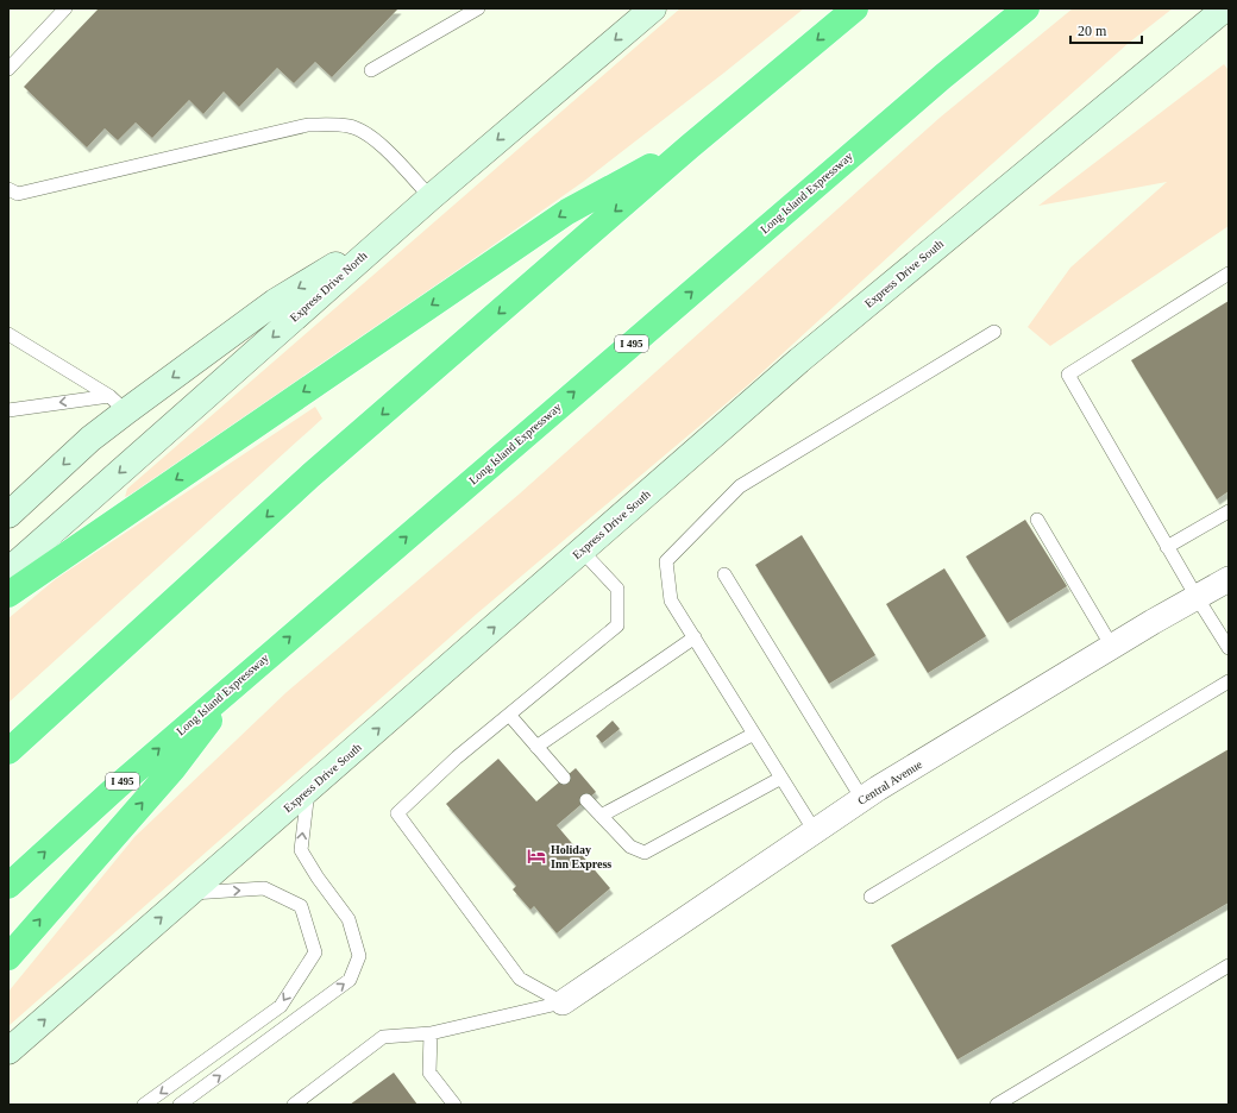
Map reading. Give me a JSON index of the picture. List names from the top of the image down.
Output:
{
  "streets": {
    "highway": ["Long Island Expressway", "I 495"],
    "main road": ["Express Drive South", "Express Drive North"],
    "street": ["Central Avenue"]
  },
  "one_way": ["Express Drive South"],
  "places": {
    "hotel": ["Holiday Inn Express"]
  },
  "scale_bar": "20 m"
}
